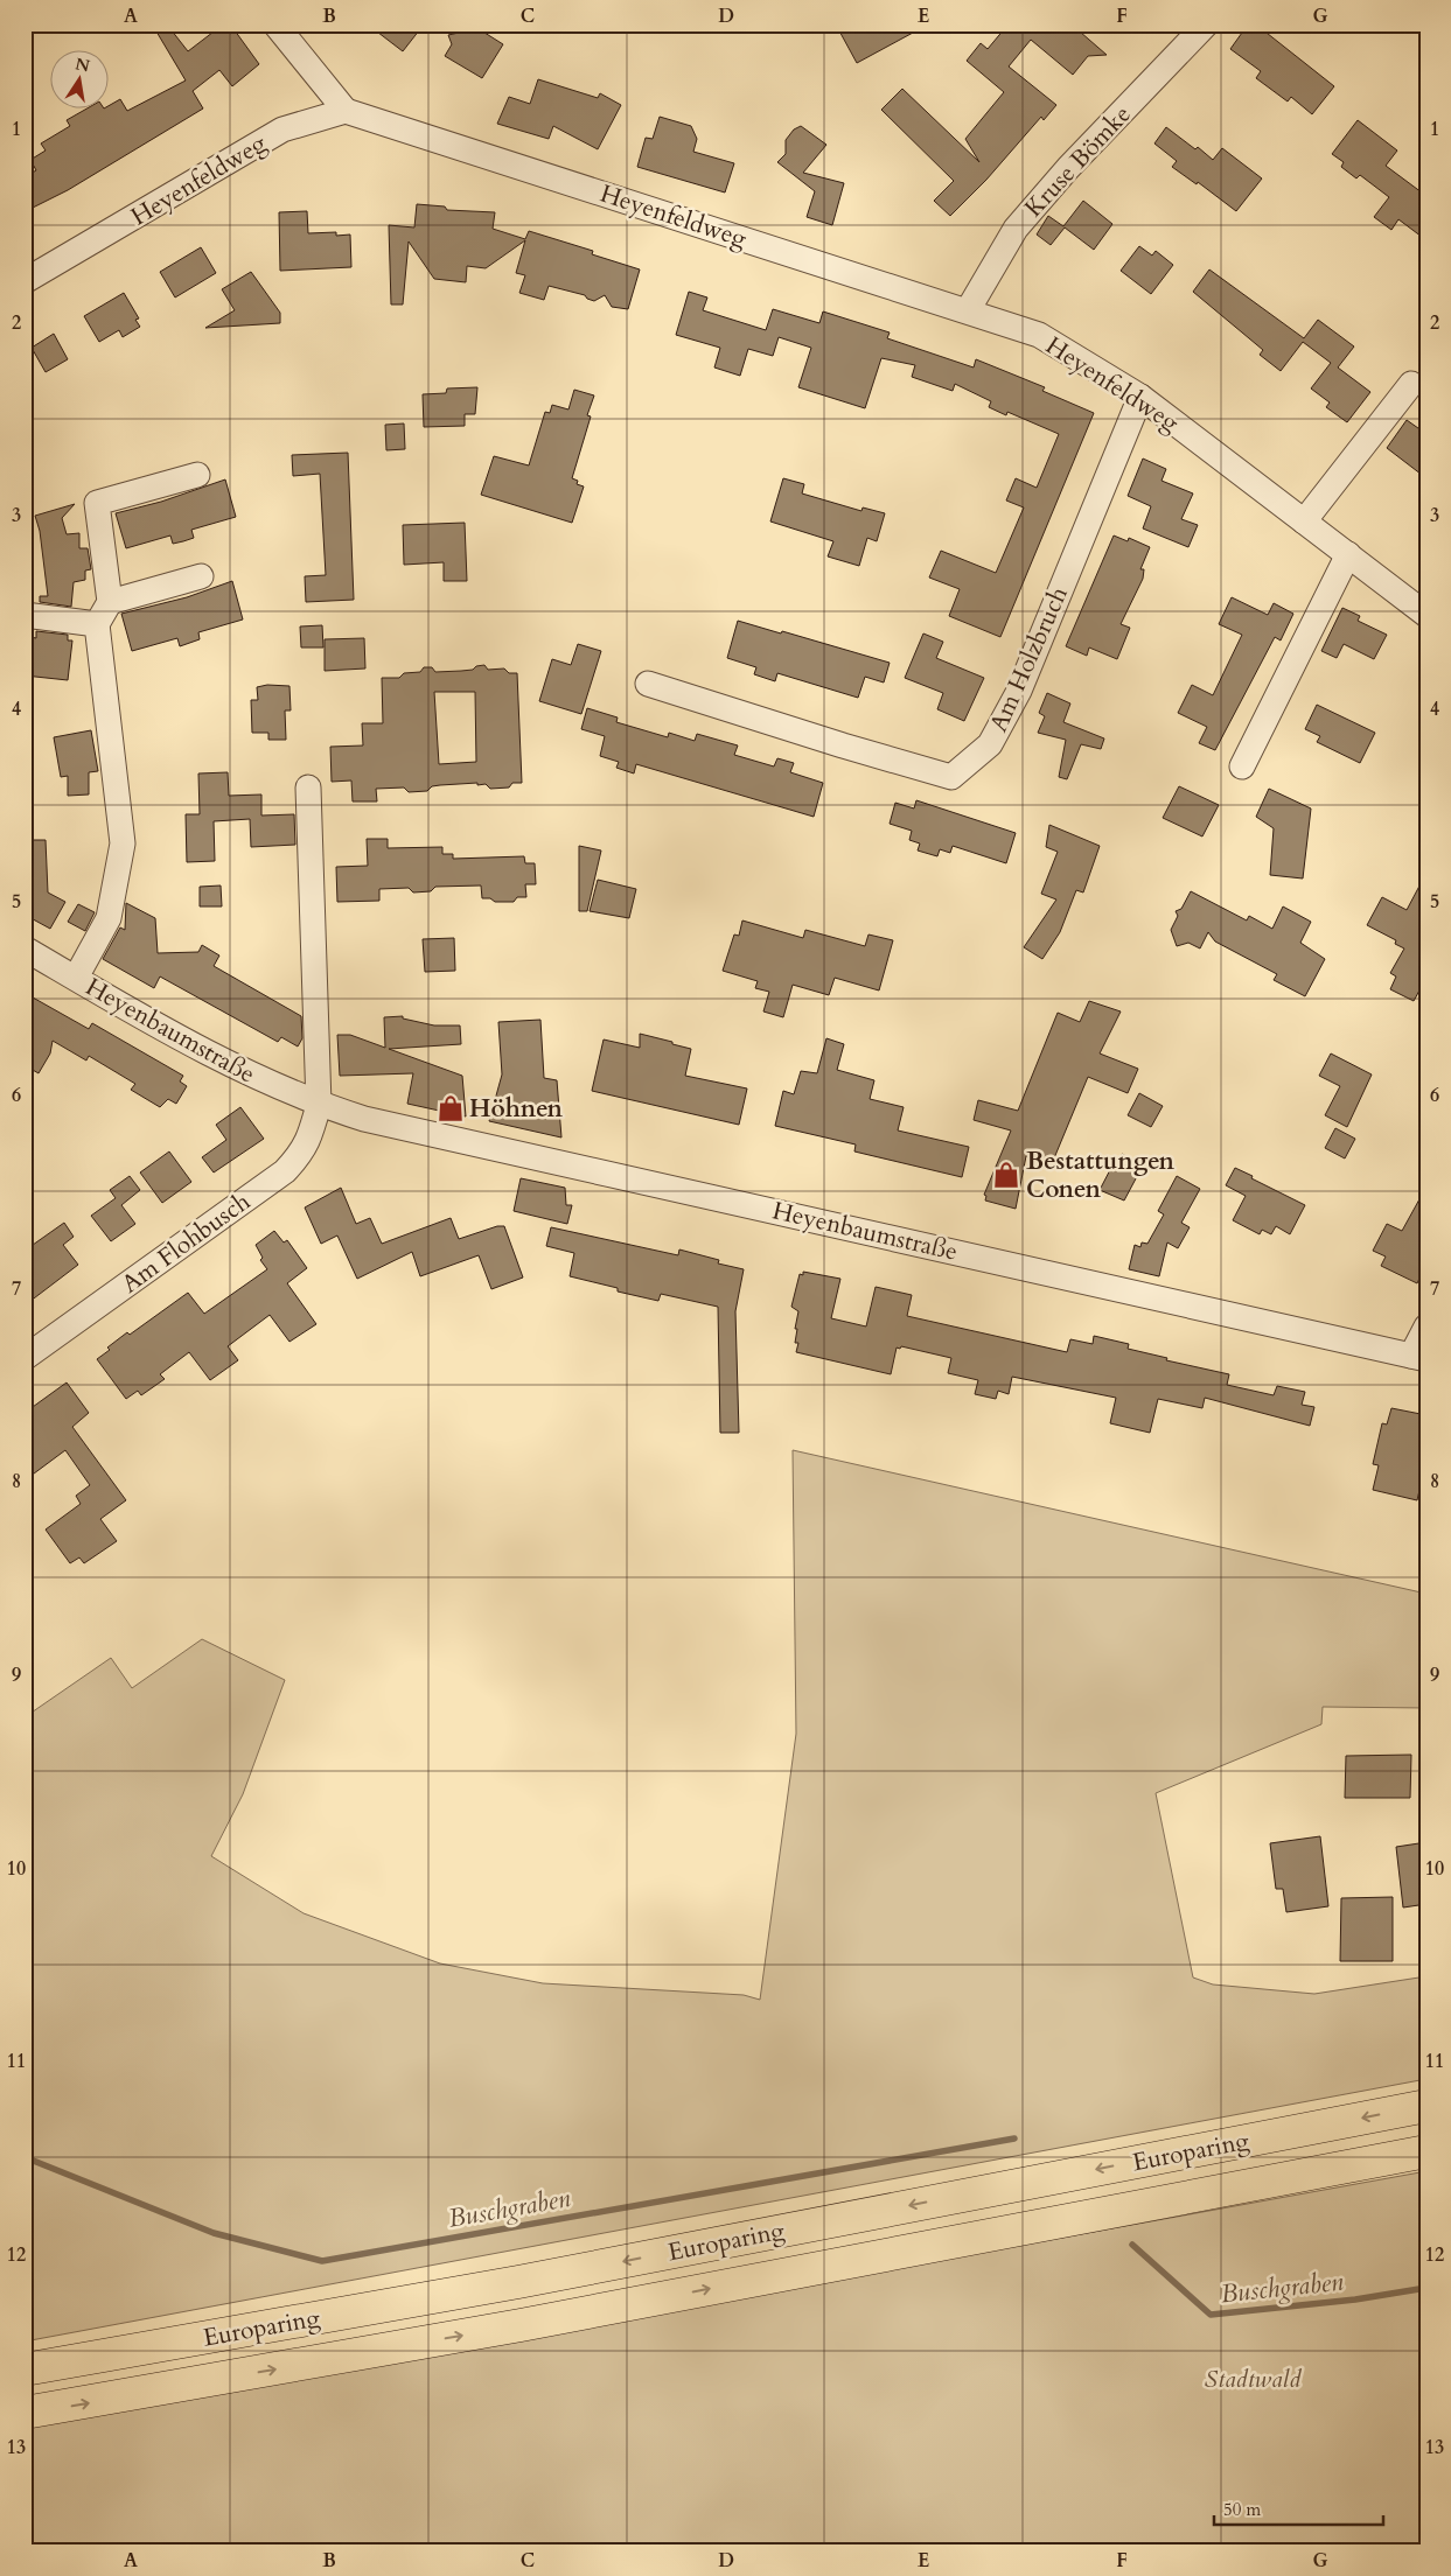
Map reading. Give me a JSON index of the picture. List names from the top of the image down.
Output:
{
  "streets": {
    "main road": ["Europaring"],
    "street": [
      "Kruse Bömke",
      "Heyenfeldweg",
      "Am Holzbruch",
      "Heyenbaumstraße",
      "Am Flohbusch"
    ]
  },
  "crossings": [
    ["Kruse Bömke", "Heyenfeldweg"],
    ["Heyenfeldweg", "Am Holzbruch"],
    ["Heyenbaumstraße", "Am Flohbusch"]
  ],
  "water": ["Buschgraben"],
  "parks": ["Stadtwald"],
  "places": {
    "shop": ["Höhnen", "Bestattungen Conen"]
  },
  "scale_bar": "50 m",
  "north": "top",
  "grid": {
    "columns": [
      "A",
      "B",
      "C",
      "D",
      "E",
      "F",
      "G"
    ],
    "rows": [
      "1",
      "2",
      "3",
      "4",
      "5",
      "6",
      "7",
      "8",
      "9",
      "10",
      "11",
      "12",
      "13"
    ]
  }
}
